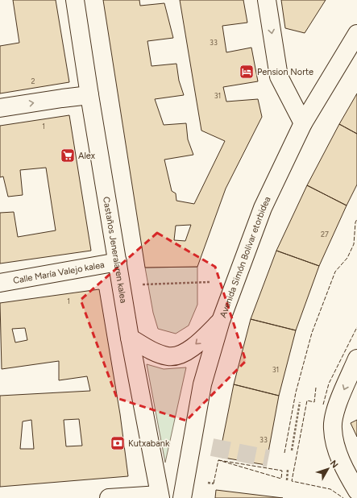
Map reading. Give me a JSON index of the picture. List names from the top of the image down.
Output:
{
  "streets": {
    "street": ["Castaños Jeneralaren kalea", "Avenida Simón Bolívar etorbidea", "Calle María Valejo kalea"]
  },
  "crossings": [
    ["Castaños Jeneralaren kalea", "Calle María Valejo kalea"]
  ],
  "places": {
    "hotel": ["Pension Norte"],
    "supermarket": ["Alex"],
    "bank": ["Kutxabank"]
  },
  "house_numbers": [
    "33",
    "2",
    "31",
    "1",
    "27",
    "1",
    "31",
    "33"
  ],
  "north": "top right"
}
